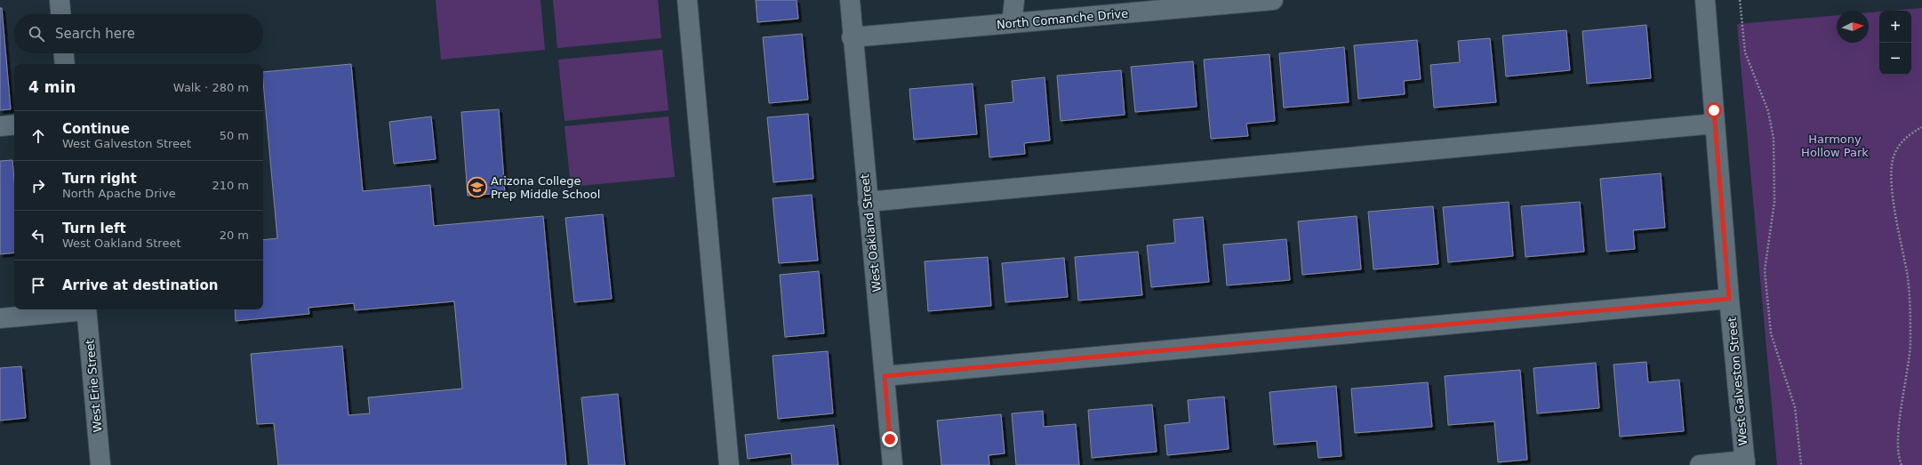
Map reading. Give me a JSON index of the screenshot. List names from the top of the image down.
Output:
{
  "streets": {
    "street": [
      "North Comanche Drive",
      "West Oakland Street",
      "West Galveston Street",
      "West Erie Street"
    ]
  },
  "crossings": [
    ["North Comanche Drive", "West Oakland Street"]
  ],
  "parks": ["Harmony Hollow Park"],
  "places": {
    "school or university": ["Arizona College Prep Middle School"]
  },
  "north": "right",
  "page": {
    "map_buttons": ["+", "−"],
    "search": "Search here",
    "heading": ["4 min", "Walk · 280 m"],
    "list": [
      ["Continue", "West Galveston Street", "50 m"],
      ["Turn right", "North Apache Drive", "210 m"],
      ["Turn left", "West Oakland Street", "20 m"],
      "Arrive at destination"
    ]
  }
}
